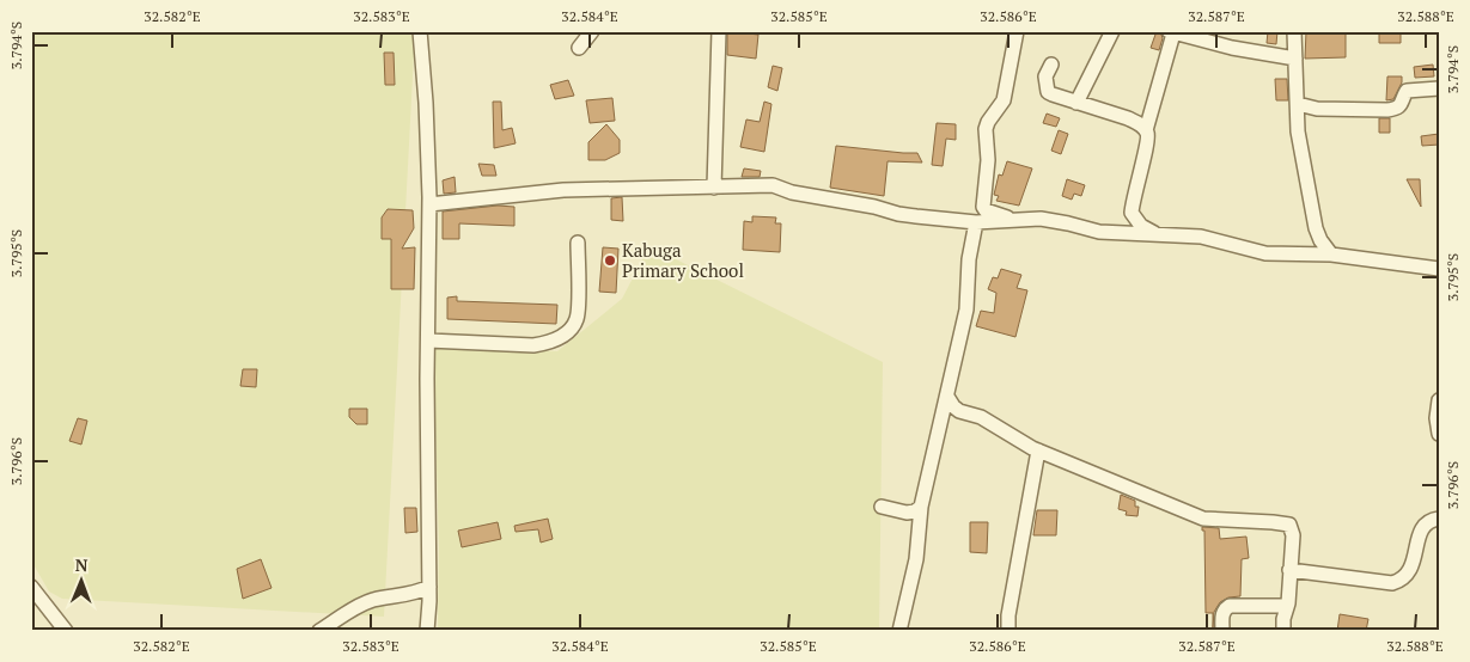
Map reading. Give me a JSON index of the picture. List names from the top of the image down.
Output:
{
  "places": ["Kabuga Primary School"],
  "north": "top",
  "coordinates": [
    "32.582°E",
    "32.583°E",
    "32.584°E",
    "32.585°E",
    "32.586°E",
    "32.587°E",
    "32.588°E",
    "3.794°S",
    "3.795°S",
    "3.796°S"
  ]
}
